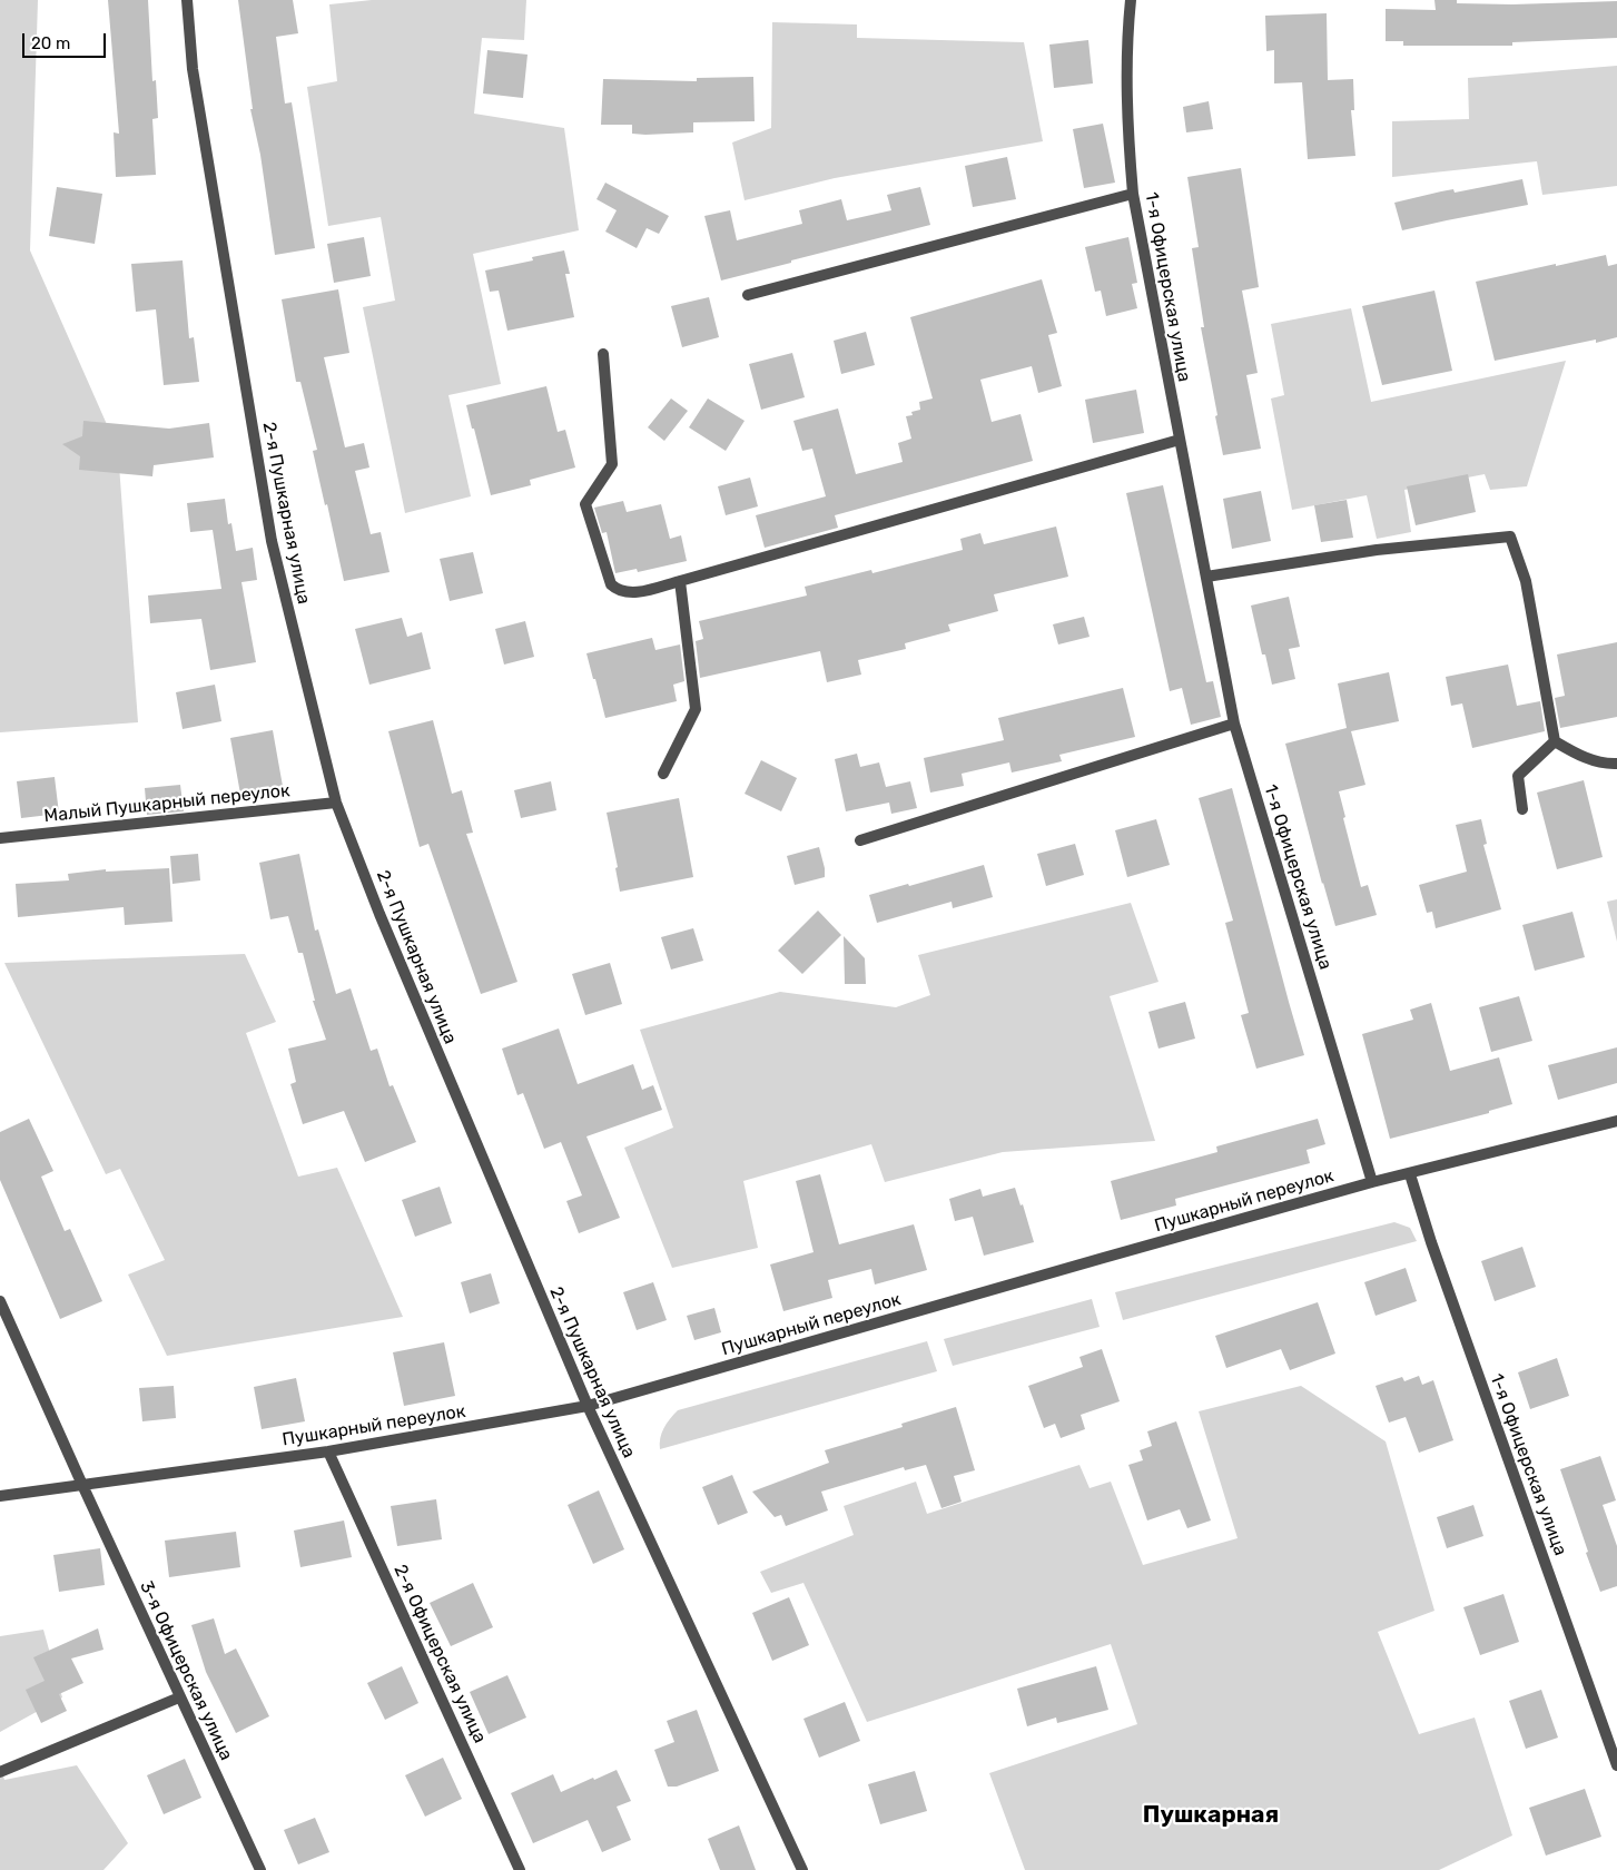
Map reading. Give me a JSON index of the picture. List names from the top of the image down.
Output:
{
  "streets": {
    "street": [
      "1-я Офицерская улица",
      "2-я Пушкарная улица",
      "Малый Пушкарный переулок",
      "Пушкарный переулок",
      "2-я Офицерская улица",
      "3-я Офицерская улица"
    ]
  },
  "crossings": [
    ["1-я Офицерская улица", "Пушкарный переулок"],
    ["2-я Пушкарная улица", "Малый Пушкарный переулок"],
    ["2-я Пушкарная улица", "Пушкарный переулок"],
    ["Пушкарный переулок", "2-я Офицерская улица"],
    ["Пушкарный переулок", "3-я Офицерская улица"]
  ],
  "districts": ["Пушкарная"],
  "scale_bar": "20 m"
}
